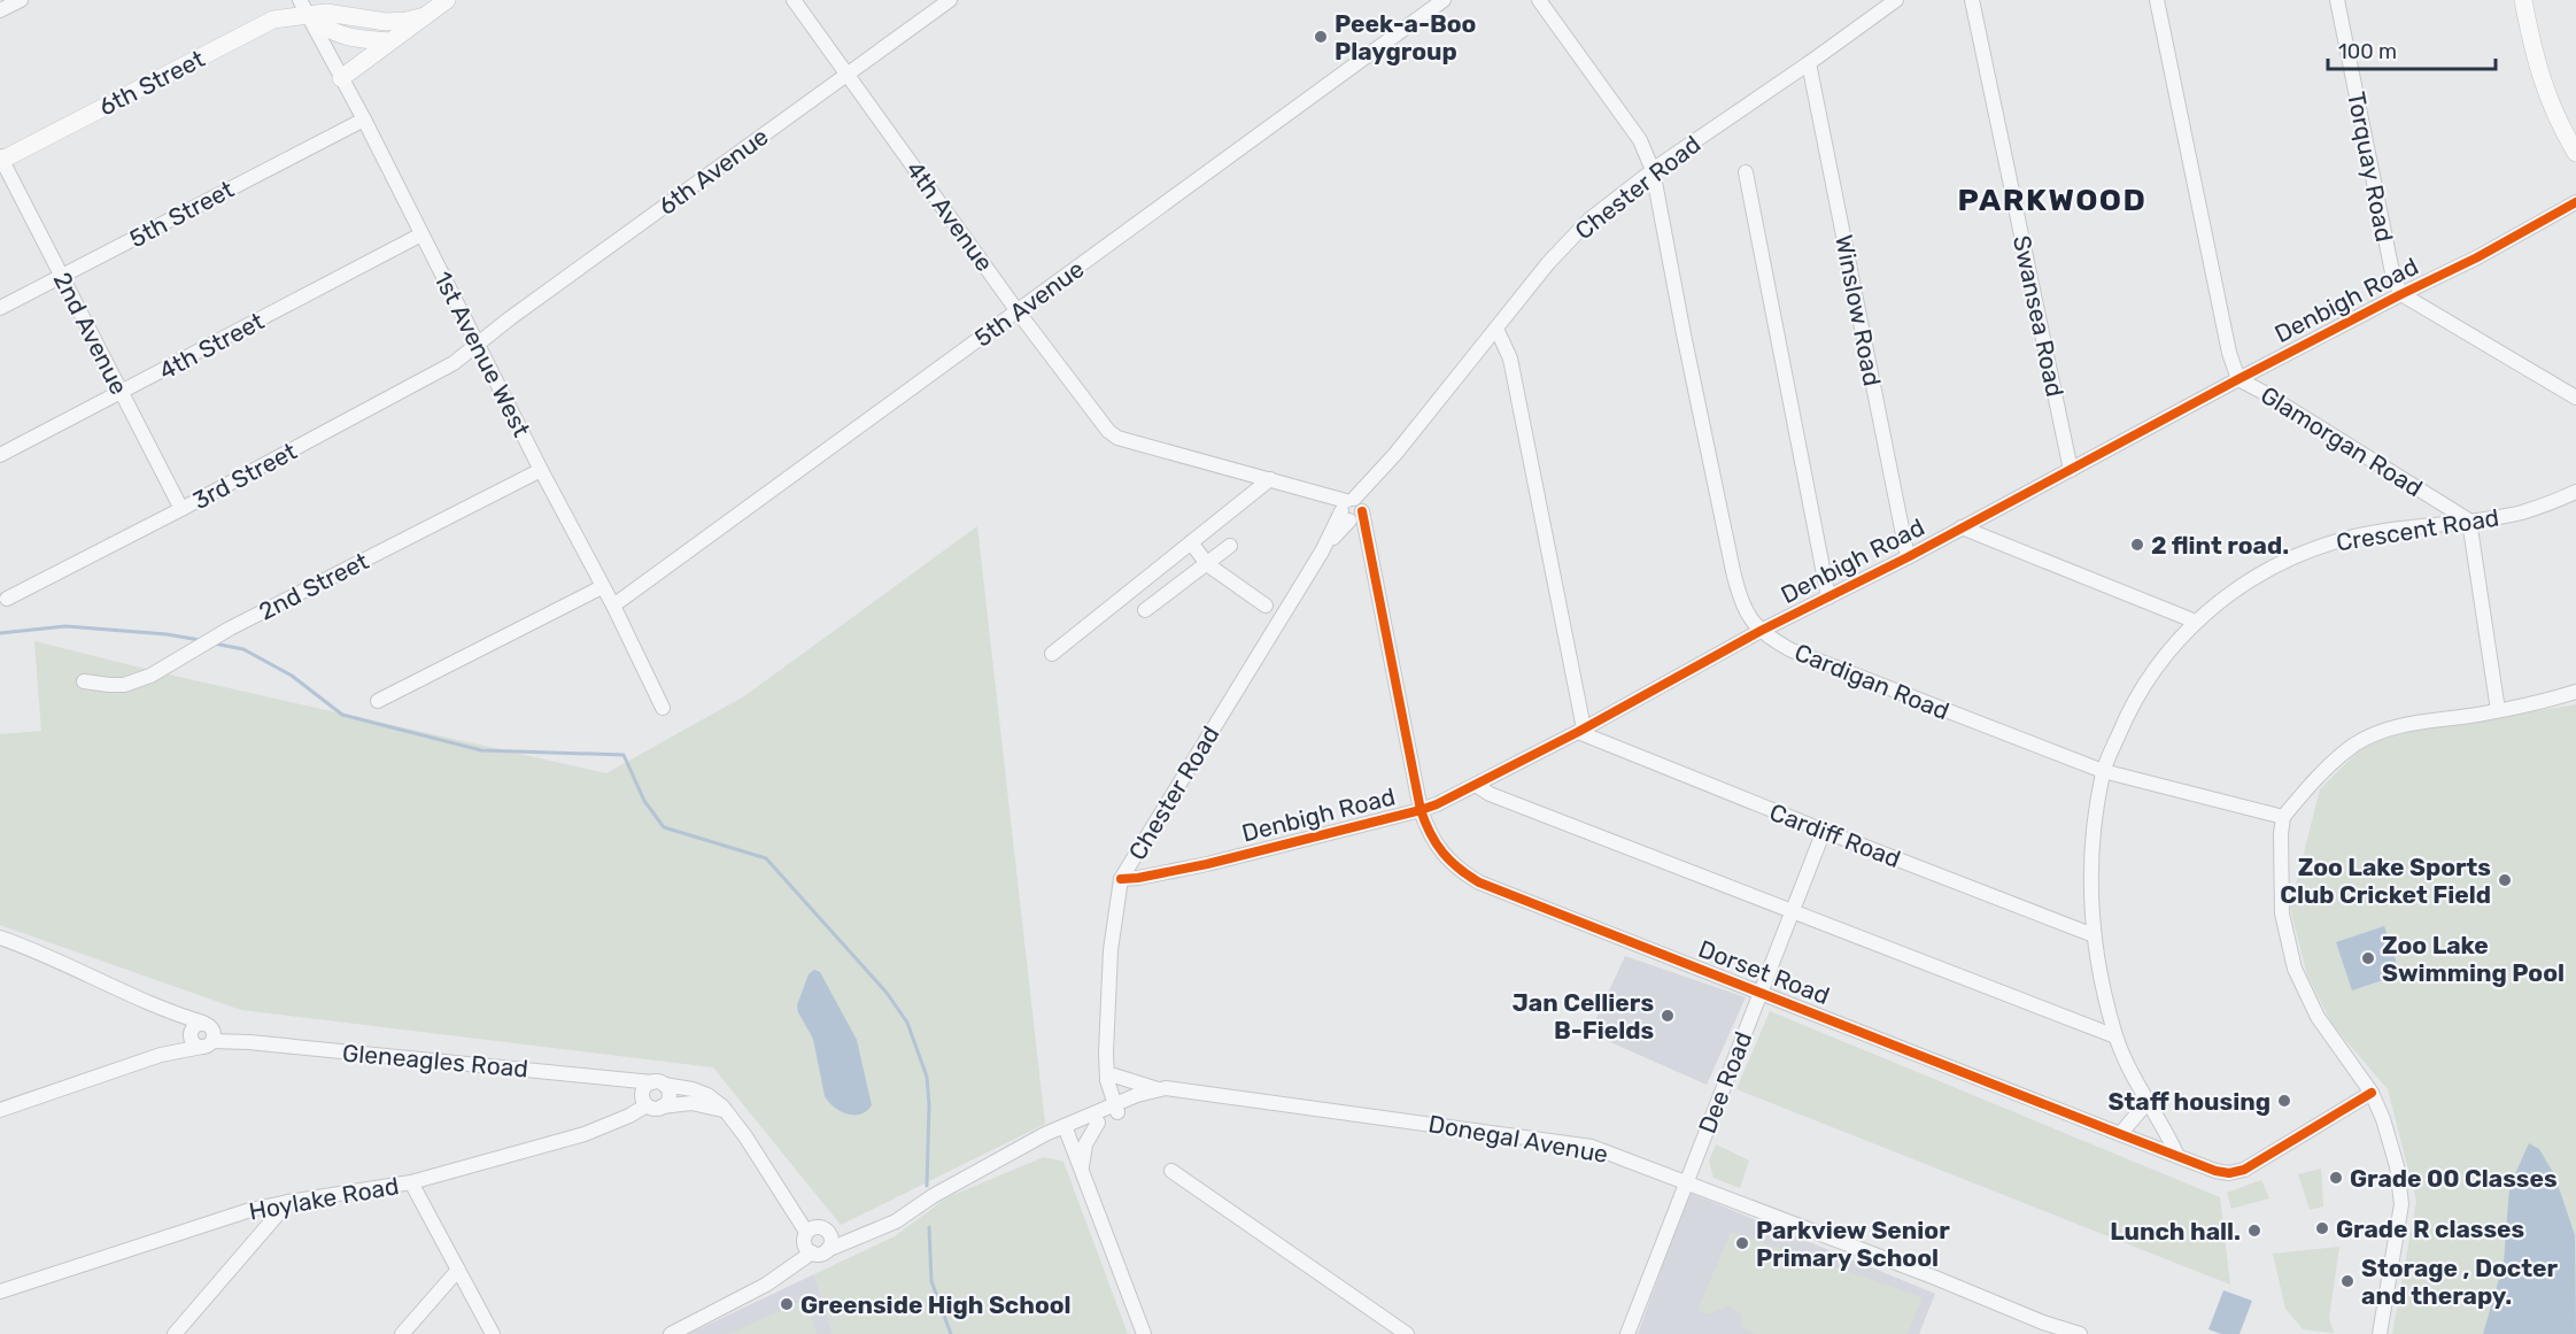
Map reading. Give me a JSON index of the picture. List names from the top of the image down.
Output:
{
  "streets": {
    "main road": ["6th Street"],
    "street": [
      "Torquay Road",
      "6th Avenue",
      "Chester Road",
      "5th Street",
      "4th Avenue",
      "Denbigh Road",
      "5th Avenue",
      "Winslow Road",
      "Swansea Road",
      "2nd Avenue",
      "4th Street",
      "1st Avenue West",
      "Glamorgan Road",
      "3rd Street",
      "Crescent Road",
      "2nd Street",
      "Cardigan Road",
      "Cardiff Road",
      "Dorset Road",
      "Gleneagles Road",
      "Dee Road",
      "Donegal Avenue",
      "Hoylake Road"
    ]
  },
  "crossings": [
    ["6th Street", "2nd Avenue"],
    ["6th Street", "1st Avenue West"],
    ["Torquay Road", "Denbigh Road"],
    ["6th Avenue", "4th Avenue"],
    ["6th Avenue", "1st Avenue West"],
    ["6th Avenue", "3rd Street"],
    ["Chester Road", "Denbigh Road"],
    ["Chester Road", "Winslow Road"],
    ["Chester Road", "Cardigan Road"],
    ["Chester Road", "Dorset Road"],
    ["Chester Road", "Donegal Avenue"],
    ["5th Street", "2nd Avenue"],
    ["5th Street", "1st Avenue West"],
    ["4th Avenue", "5th Avenue"],
    ["4th Avenue", "Dorset Road"],
    ["Denbigh Road", "Winslow Road"],
    ["Denbigh Road", "Swansea Road"],
    ["Denbigh Road", "Glamorgan Road"],
    ["Denbigh Road", "Cardigan Road"],
    ["Denbigh Road", "Cardiff Road"],
    ["Denbigh Road", "Dorset Road"],
    ["5th Avenue", "1st Avenue West"],
    ["2nd Avenue", "4th Street"],
    ["2nd Avenue", "3rd Street"],
    ["4th Street", "1st Avenue West"],
    ["1st Avenue West", "3rd Street"],
    ["1st Avenue West", "2nd Street"],
    ["Glamorgan Road", "Crescent Road"],
    ["Crescent Road", "Cardigan Road"],
    ["Crescent Road", "Cardiff Road"],
    ["Crescent Road", "Dorset Road"],
    ["Cardiff Road", "Dee Road"],
    ["Dorset Road", "Dee Road"],
    ["Gleneagles Road", "Hoylake Road"],
    ["Dee Road", "Donegal Avenue"]
  ],
  "districts": ["PARKWOOD"],
  "places": [
    "Peek-a-Boo Playgroup",
    "2 flint road.",
    "Zoo Lake Sports Club Cricket Field",
    "Zoo Lake Swimming Pool",
    "Jan Celliers B-Fields",
    "Staff housing",
    "Grade 00 Classes",
    "Grade R classes",
    "Lunch hall.",
    "Parkview Senior Primary School",
    "Storage , Docter and therapy.",
    "Greenside High School"
  ],
  "scale_bar": "100 m"
}
